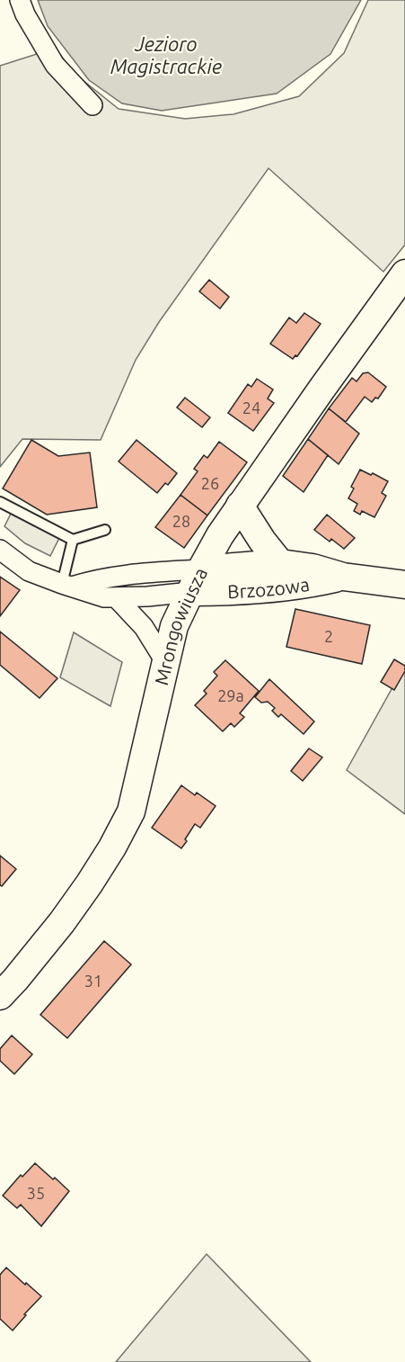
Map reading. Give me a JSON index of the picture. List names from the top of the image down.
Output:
{
  "streets": {
    "street": ["Brzozowa", "Mrongowiusza"]
  },
  "crossings": [
    ["Brzozowa", "Mrongowiusza"]
  ],
  "water": ["Jezioro Magistrackie"],
  "house_numbers": [
    "24",
    "26",
    "28",
    "2",
    "29a",
    "31",
    "35"
  ]
}
